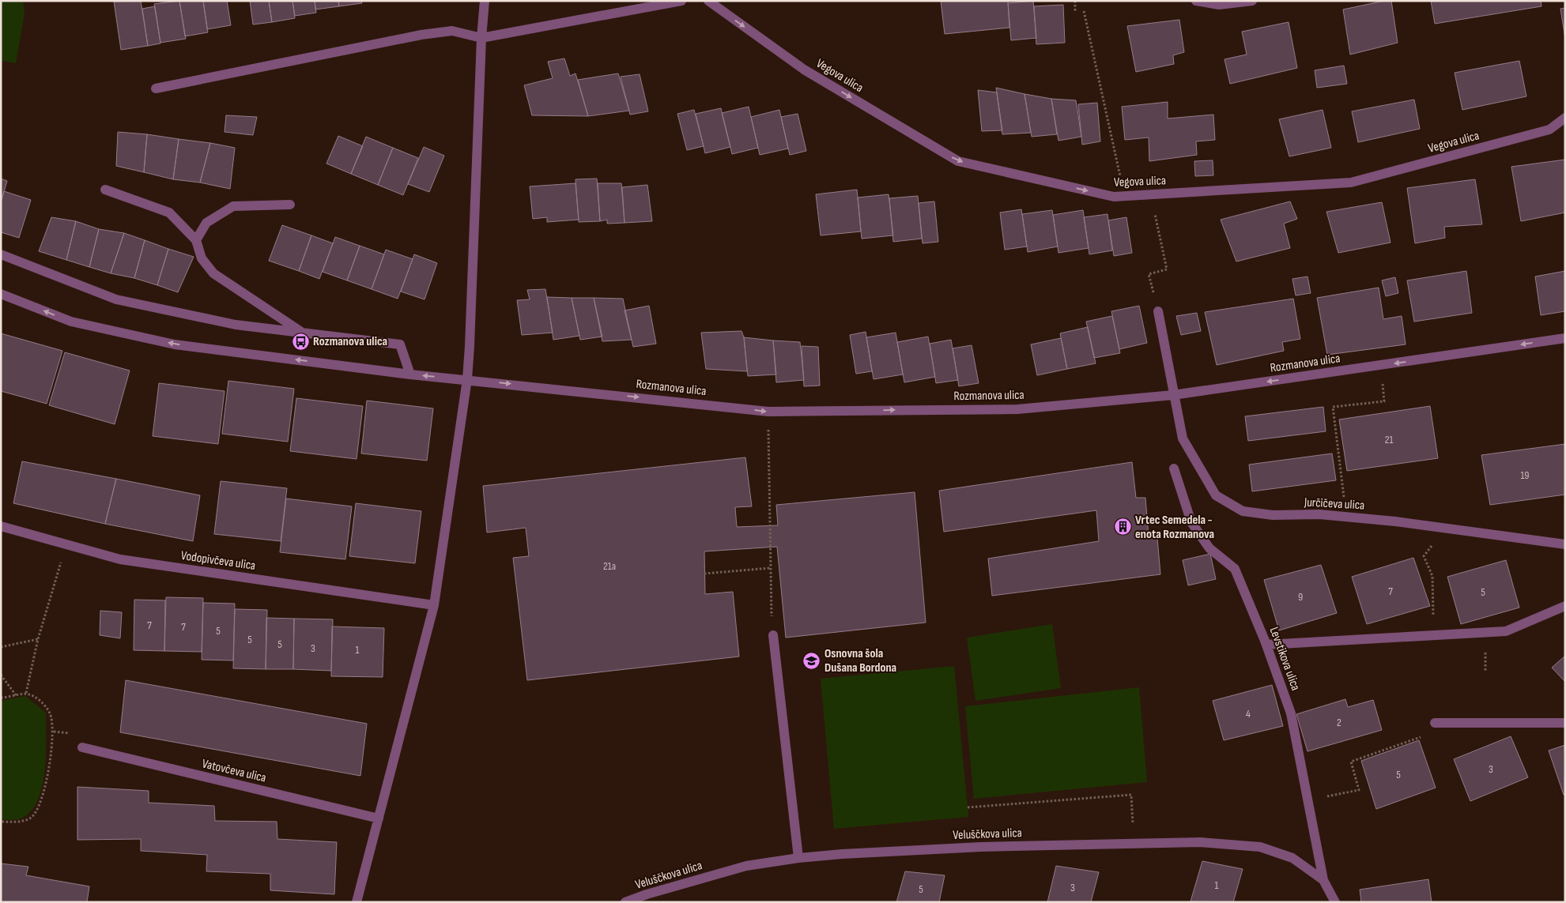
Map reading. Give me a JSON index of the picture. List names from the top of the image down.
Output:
{
  "streets": {
    "street": [
      "Vegova ulica",
      "Rozmanova ulica",
      "Jurčičeva ulica",
      "Vodopivčeva ulica",
      "Levstikova ulica",
      "Vatovčeva ulica",
      "Veluščkova ulica"
    ]
  },
  "crossings": [
    ["Rozmanova ulica", "Jurčičeva ulica"],
    ["Levstikova ulica", "Veluščkova ulica"]
  ],
  "one_way": ["Vegova ulica"],
  "places": {
    "bus stop": ["Rozmanova ulica"],
    "building": ["Vrtec Semedela - enota Rozmanova"],
    "school or university": ["Osnovna šola Dušana Bordona"]
  },
  "house_numbers": [
    "21",
    "19",
    "21a",
    "7",
    "5",
    "9",
    "7",
    "7",
    "5",
    "5",
    "5",
    "3",
    "1",
    "4",
    "2",
    "3",
    "5",
    "1",
    "3",
    "5"
  ]
}
